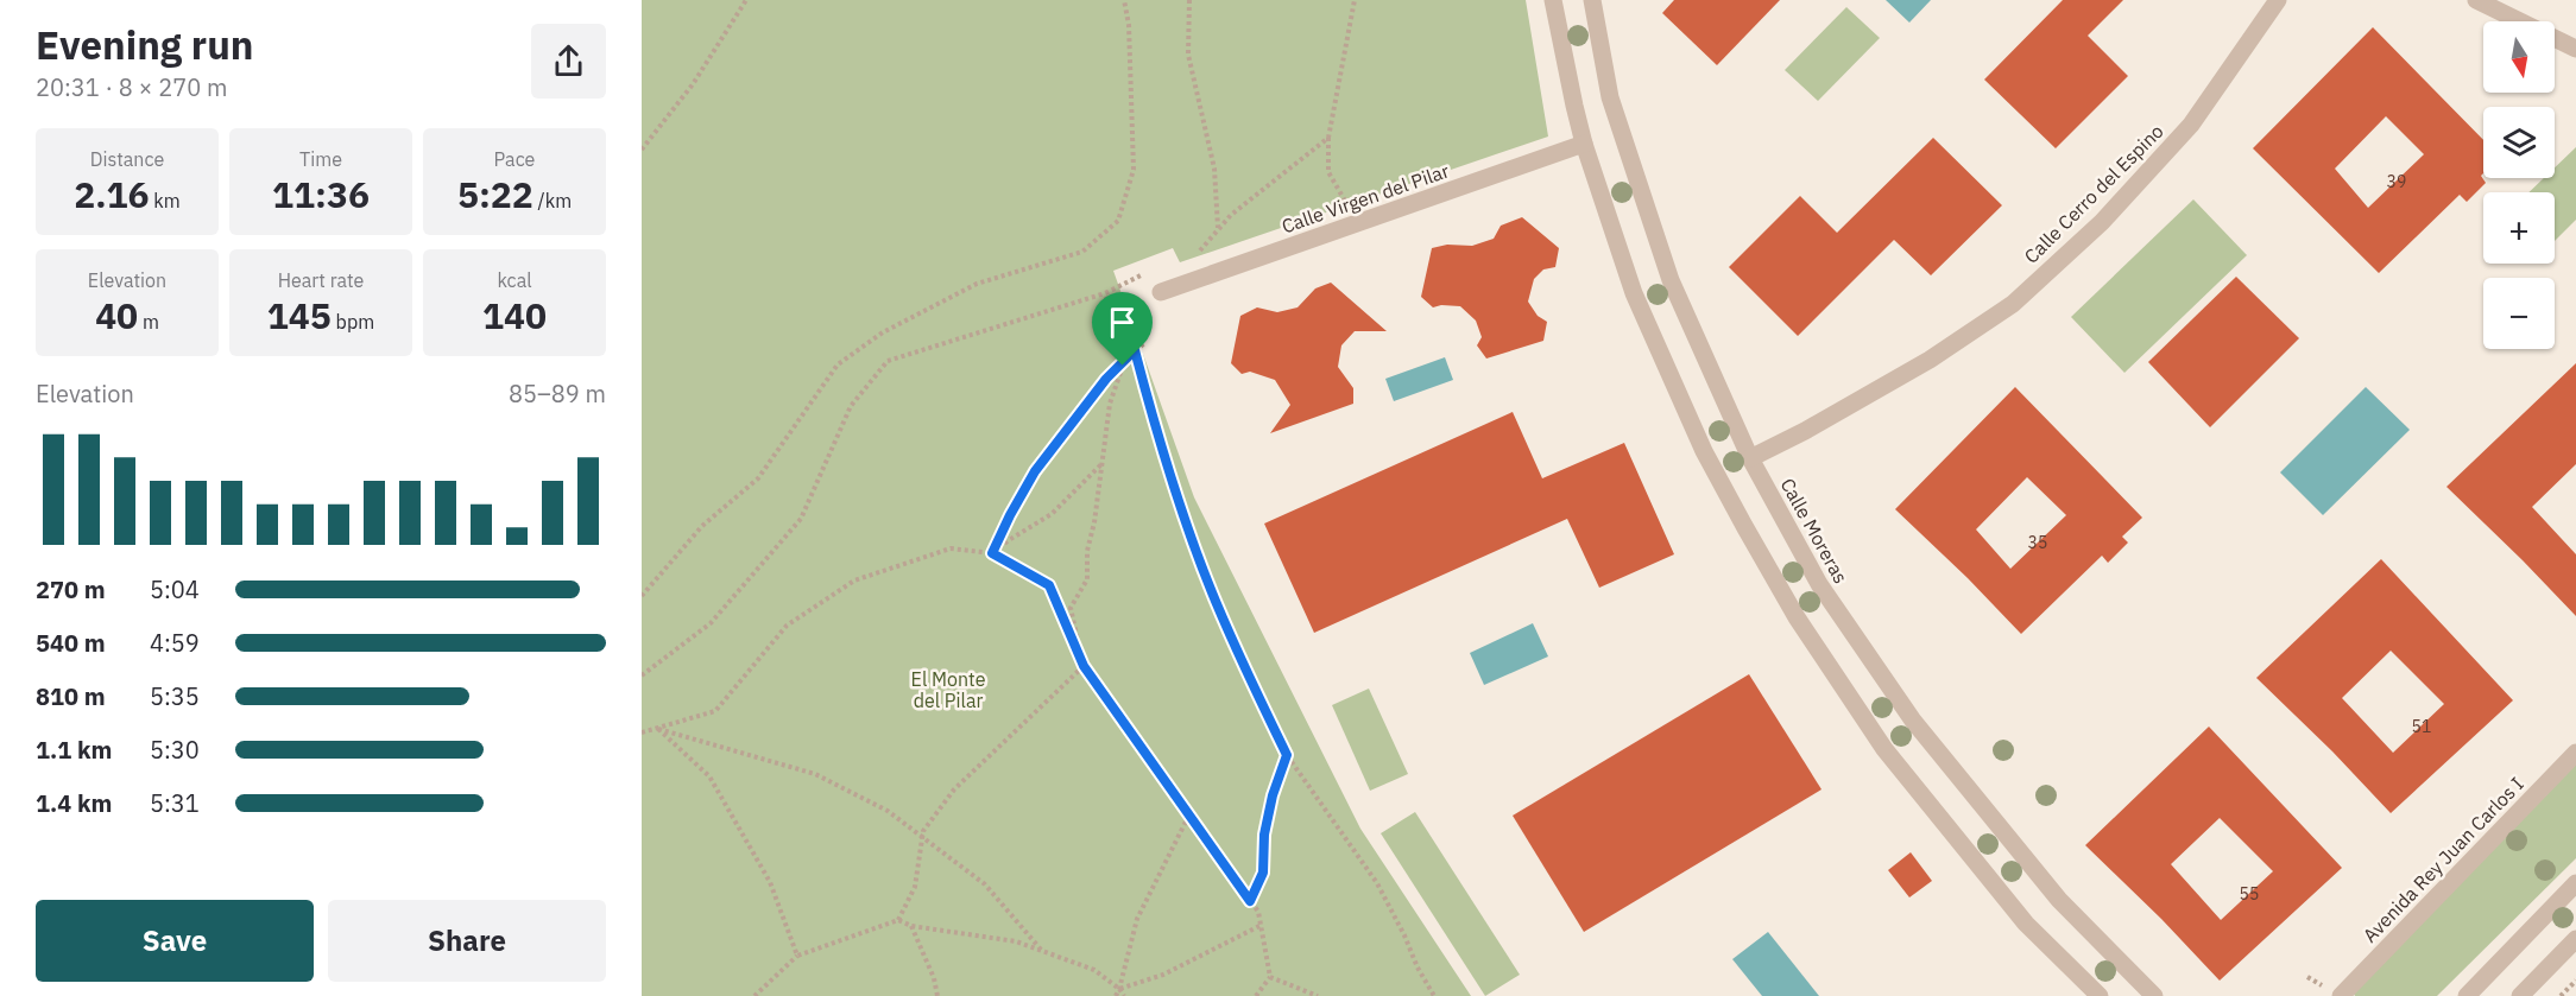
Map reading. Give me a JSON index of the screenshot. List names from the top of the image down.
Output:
{
  "streets": {
    "street": [
      "Calle Cerro del Espino",
      "Calle Virgen del Pilar",
      "Calle Moreras",
      "Avenida Rey Juan Carlos I"
    ]
  },
  "crossings": [
    ["Calle Cerro del Espino", "Calle Moreras"]
  ],
  "parks": ["El Monte del Pilar"],
  "house_numbers": [
    "39",
    "35",
    "51",
    "55"
  ],
  "north": "bottom",
  "page": {
    "heading": ["Evening run", "20:31 · 8 × 270 m"],
    "map_buttons": ["+", "−"],
    "stats": [
      ["Distance", "2.16 km"],
      ["Time", "11:36"],
      ["Pace", "5:22 /km"],
      ["Elevation", "40 m"],
      ["Heart rate", "145 bpm"],
      ["kcal", "140"]
    ],
    "chart": ["Elevation", "85–89 m"],
    "list": [
      {
        "name": "270 m",
        "note": "5:04"
      },
      {
        "name": "540 m",
        "note": "4:59"
      },
      {
        "name": "810 m",
        "note": "5:35"
      },
      {
        "name": "1.1 km",
        "note": "5:30"
      },
      {
        "name": "1.4 km",
        "note": "5:31"
      }
    ],
    "buttons": ["Save", "Share"]
  }
}
